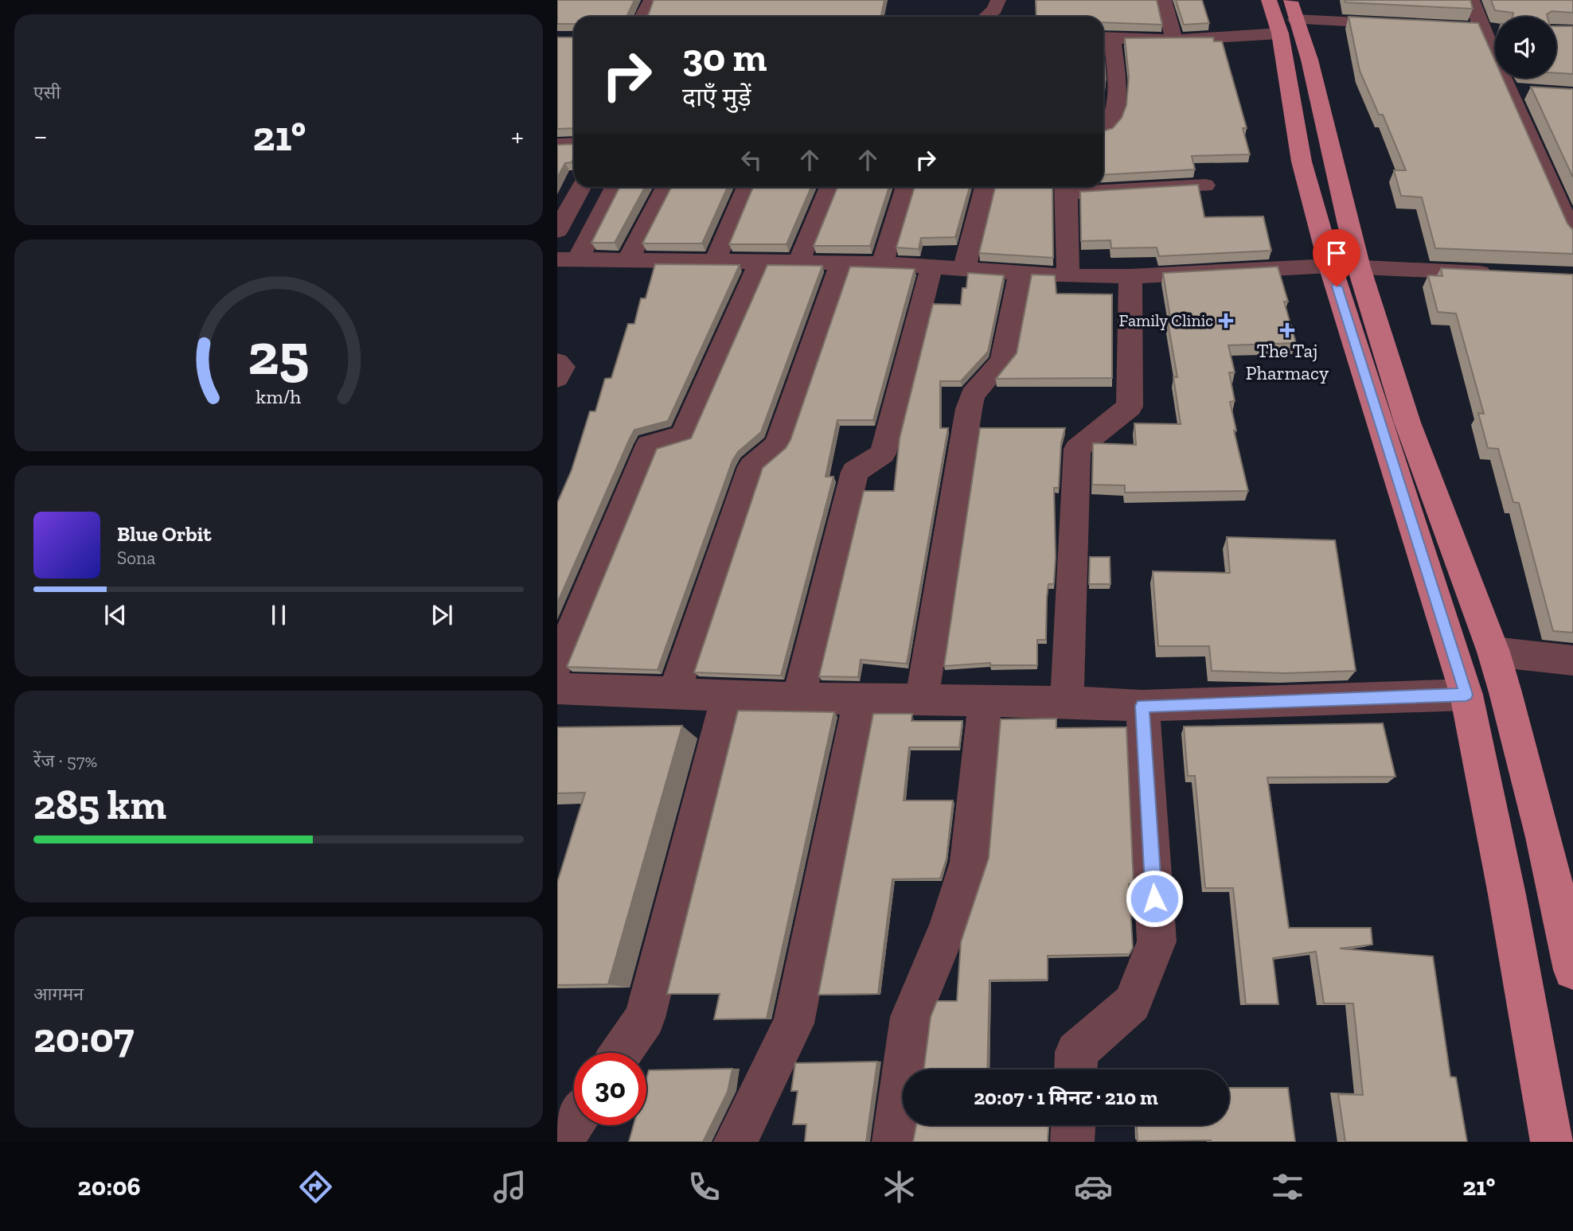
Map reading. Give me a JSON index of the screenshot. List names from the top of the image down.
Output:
{
  "places": {
    "health": ["Family Clinic", "The Taj Pharmacy"]
  },
  "page": {
    "tile": [
      "एसी",
      ["रेंज · 57%", "285 km"],
      ["आगमन", "20:07"]
    ],
    "turn": ["30 m", "दाएँ मुड़ें"],
    "heat": ["−", "21°", "+"],
    "song": ["Blue Orbit", "Sona"],
    "limit": "30",
    "trip": "20:07 · 1 मिनट · 210 m",
    "tabs": ["20:06", "21°"],
    "gauge": ["25", "km/h"]
  }
}
